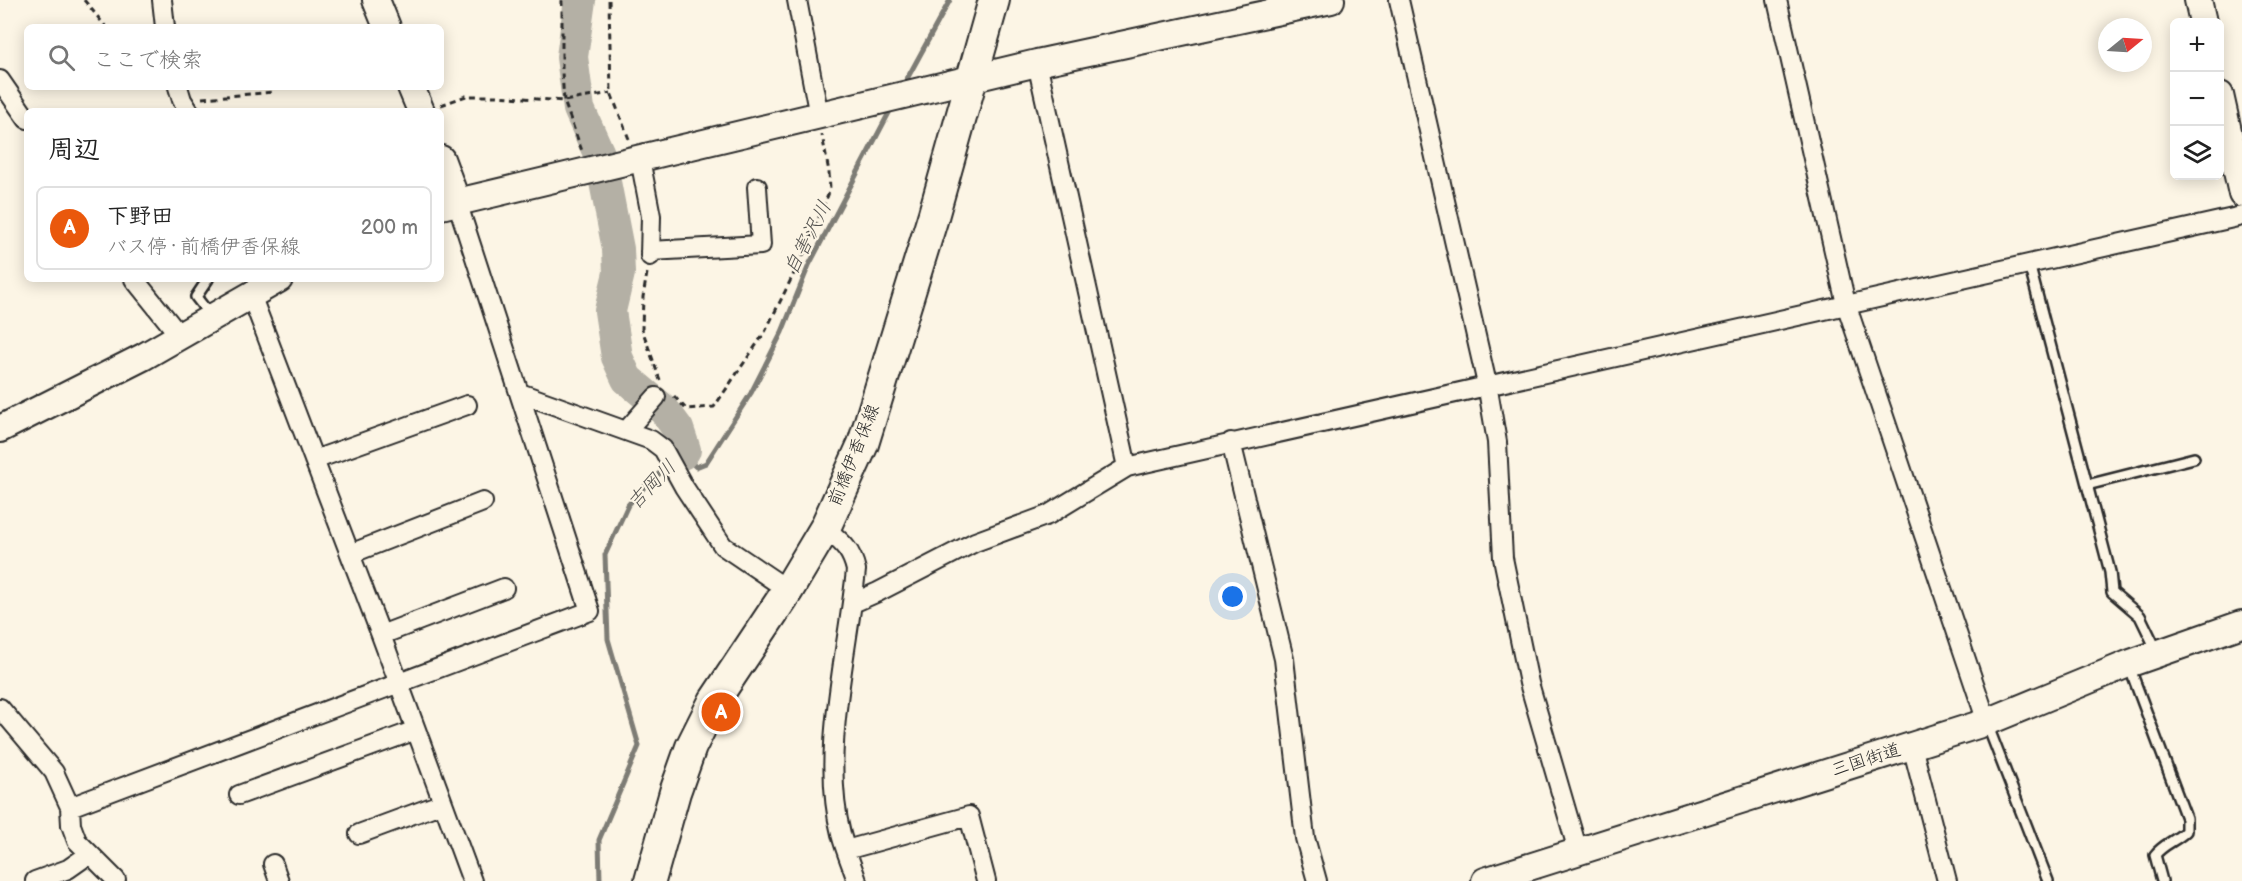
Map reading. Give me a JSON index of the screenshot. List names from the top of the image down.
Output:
{
  "streets": {
    "main road": ["前橋伊香保線"],
    "street": ["三国街道"]
  },
  "water": ["自害沢川", "吉岡川"],
  "north": "right",
  "page": {
    "map_buttons": ["+", "−"],
    "search": "ここで検索",
    "heading": "周辺",
    "list": [
      {
        "mark": "A",
        "name": "下野田",
        "note": "バス停 · 前橋伊香保線",
        "value": "200 m"
      }
    ],
    "pins": "A"
  }
}
